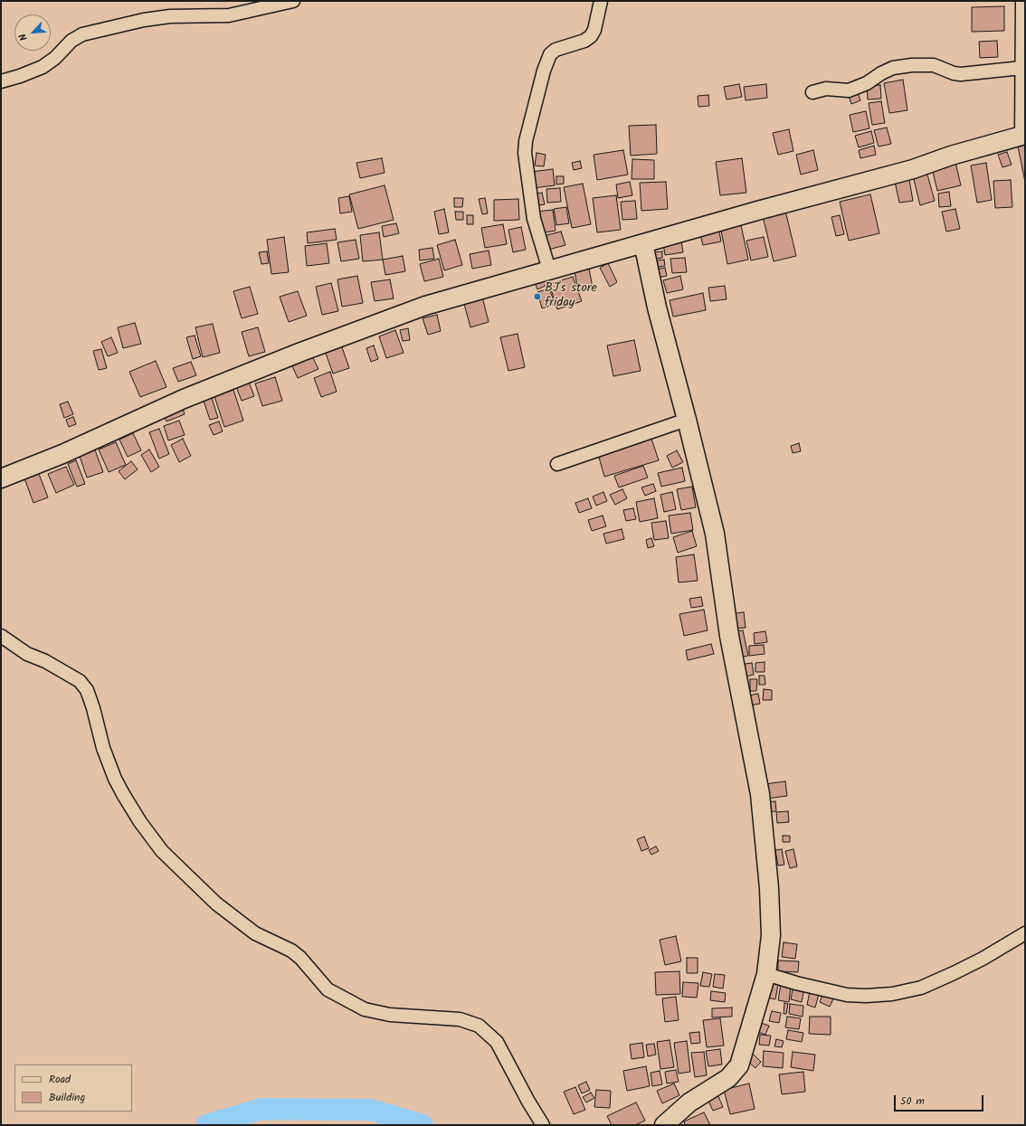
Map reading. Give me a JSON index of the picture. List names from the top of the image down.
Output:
{
  "places": ["BJ's store friday"],
  "legend": ["Road", "Building"],
  "scale_bar": "50 m",
  "north": "bottom left"
}
